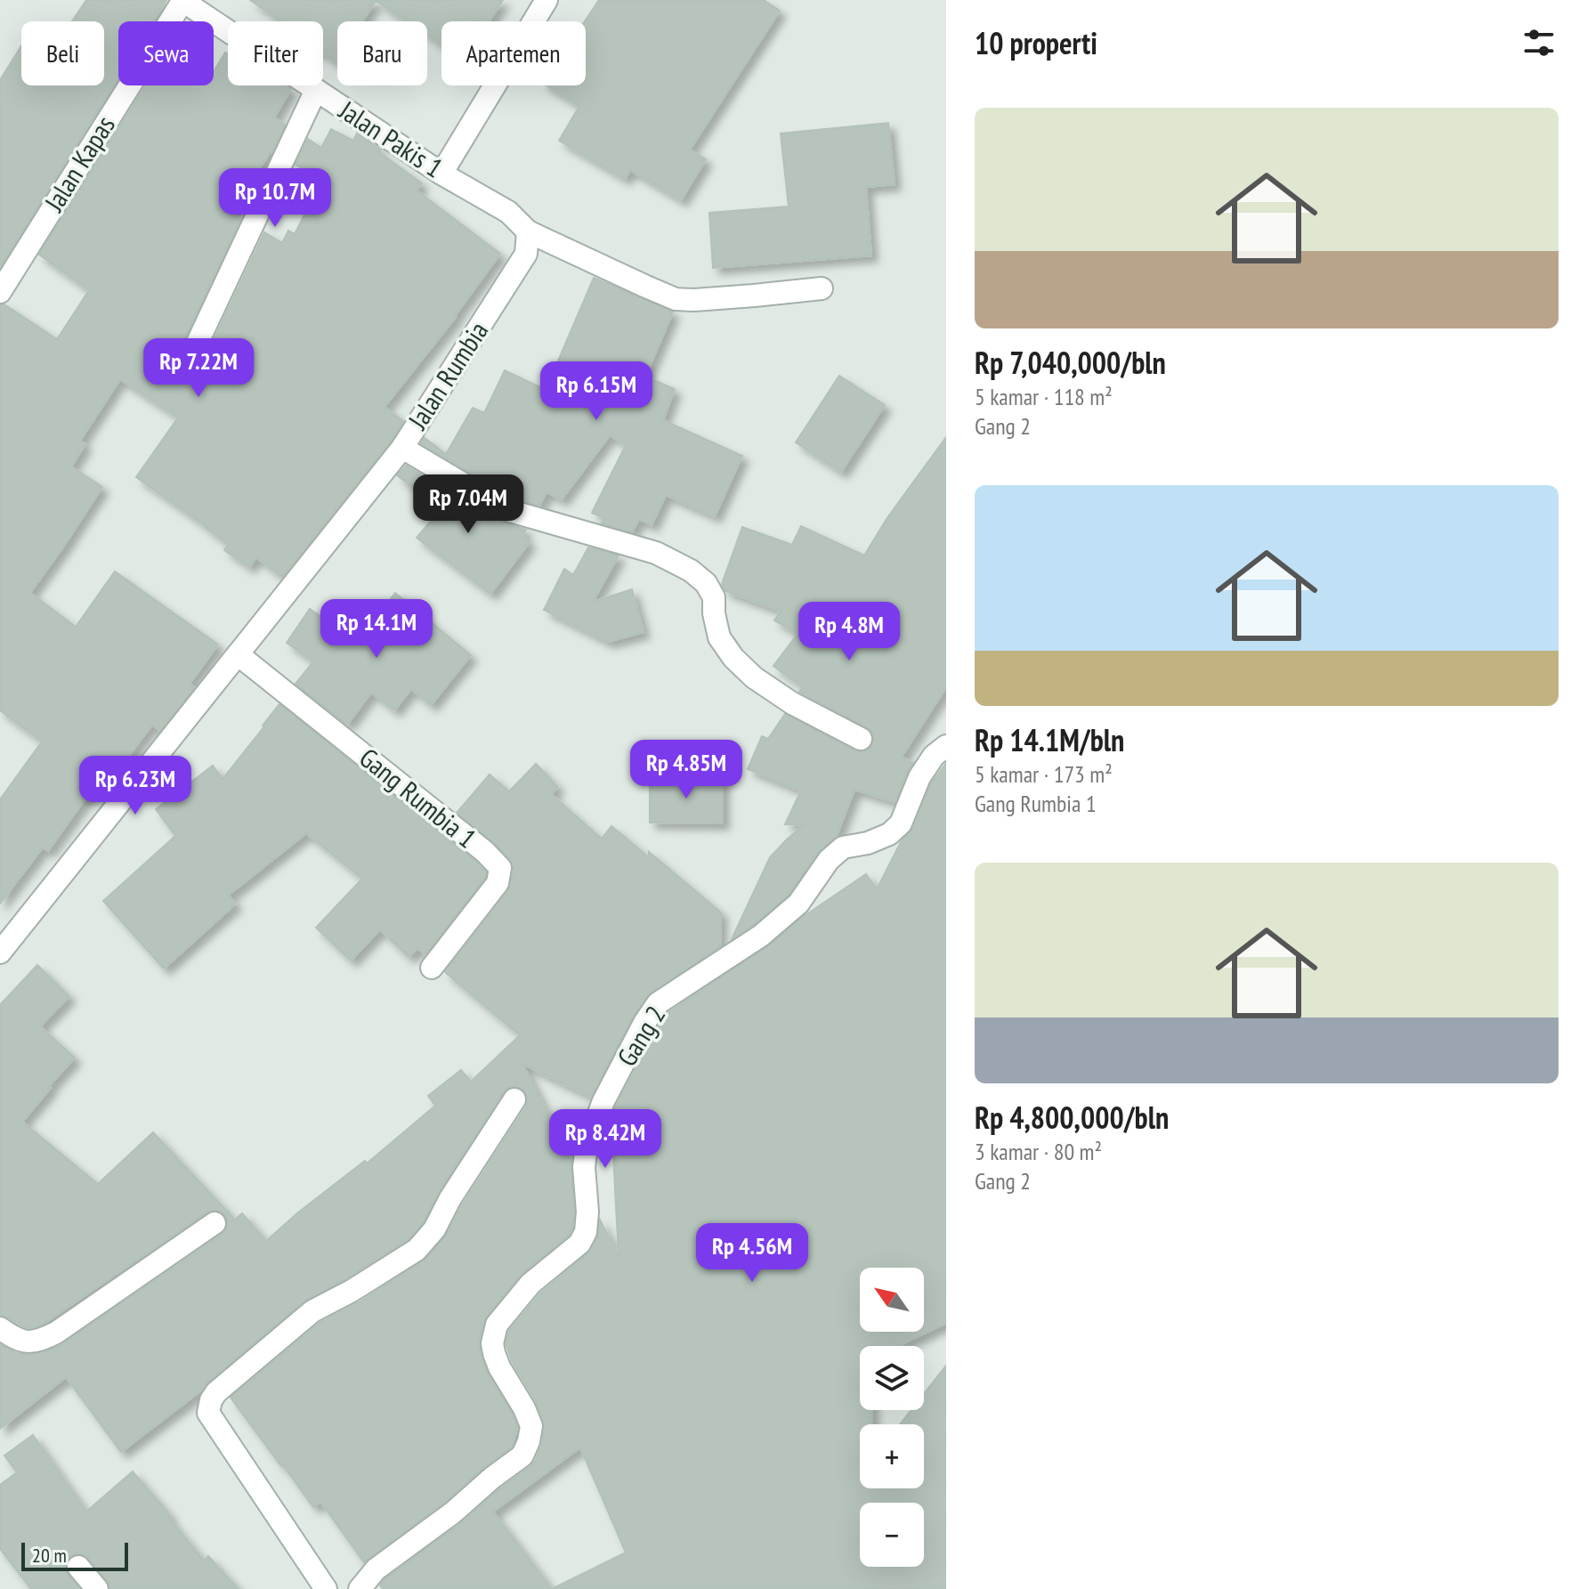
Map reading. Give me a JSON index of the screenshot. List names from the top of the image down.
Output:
{
  "streets": {
    "street": [
      "Jalan Pakis 1",
      "Jalan Kapas",
      "Jalan Rumbia",
      "Gang Rumbia 1",
      "Gang 2"
    ]
  },
  "crossings": [
    ["Jalan Pakis 1", "Jalan Kapas"],
    ["Jalan Pakis 1", "Jalan Rumbia"],
    ["Jalan Rumbia", "Gang Rumbia 1"]
  ],
  "scale_bar": "20 m",
  "north": "top left",
  "page": {
    "heading": "10 properti",
    "chip": [
      "Beli",
      "Sewa",
      "Filter",
      "Baru",
      "Apartemen"
    ],
    "list": [
      {
        "name": "Rp 7,040,000/bln",
        "note": "5 kamar · 118 m² · Gang 2"
      },
      {
        "name": "Rp 14.1M/bln",
        "note": "5 kamar · 173 m² · Gang Rumbia 1"
      },
      {
        "name": "Rp 4,800,000/bln",
        "note": "3 kamar · 80 m² · Gang 2"
      }
    ],
    "price": [
      "Rp 10.7M",
      "Rp 7.22M",
      "Rp 6.15M",
      "Rp 7.04M",
      "Rp 14.1M",
      "Rp 4.8M",
      "Rp 4.85M",
      "Rp 6.23M",
      "Rp 8.42M",
      "Rp 4.56M"
    ],
    "map_buttons": ["+", "−"],
    "scale": "20 m"
  }
}
